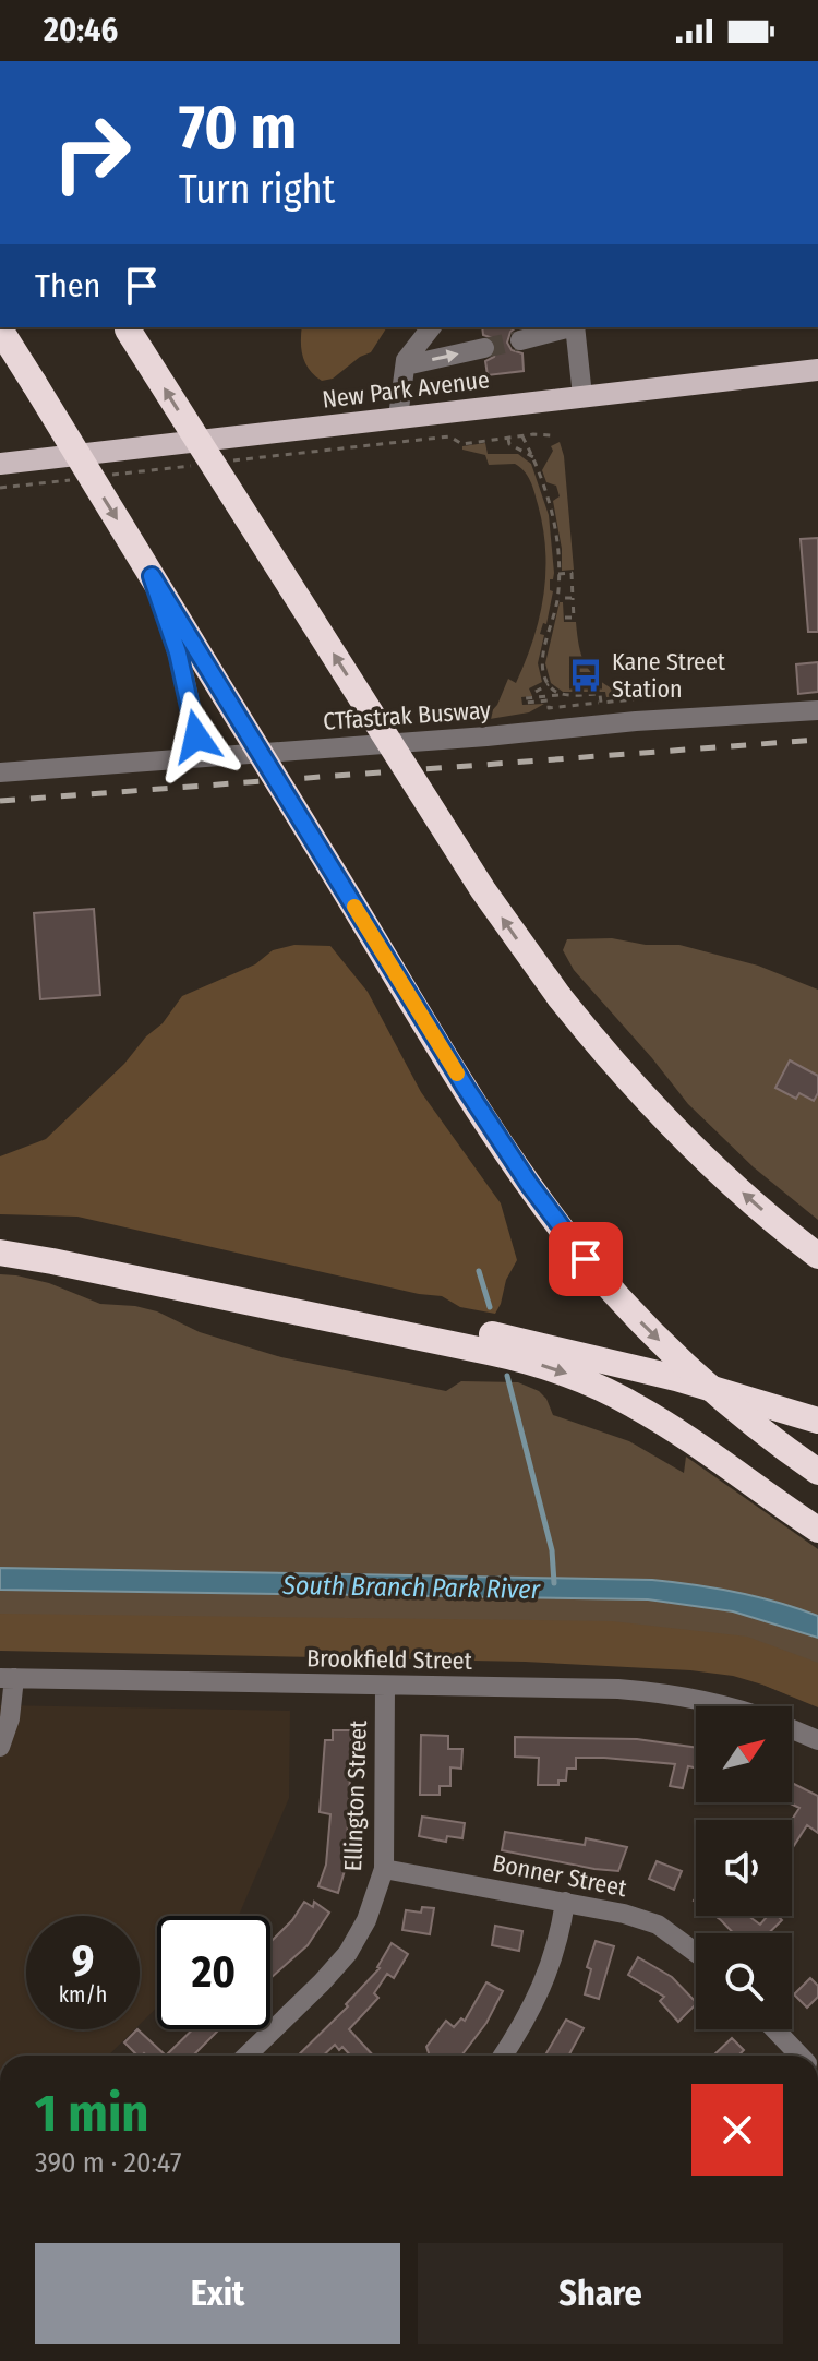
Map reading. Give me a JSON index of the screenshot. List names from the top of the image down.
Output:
{
  "streets": {
    "main road": ["New Park Avenue"],
    "street": [
      "CTfastrak Busway",
      "Brookfield Street",
      "Ellington Street",
      "Bonner Street"
    ]
  },
  "crossings": [
    ["Brookfield Street", "Ellington Street"],
    ["Ellington Street", "Bonner Street"]
  ],
  "water": ["South Branch Park River"],
  "places": {
    "bus stop": ["Kane Street Station"]
  },
  "north": "top right",
  "page": {
    "status": "20:46",
    "turn": ["70 m", "Turn right"],
    "then": "Then",
    "speed": "9 km/h",
    "limit": "20",
    "heading": ["1 min", "390 m · 20:47"],
    "buttons": ["Exit", "Share"]
  }
}
